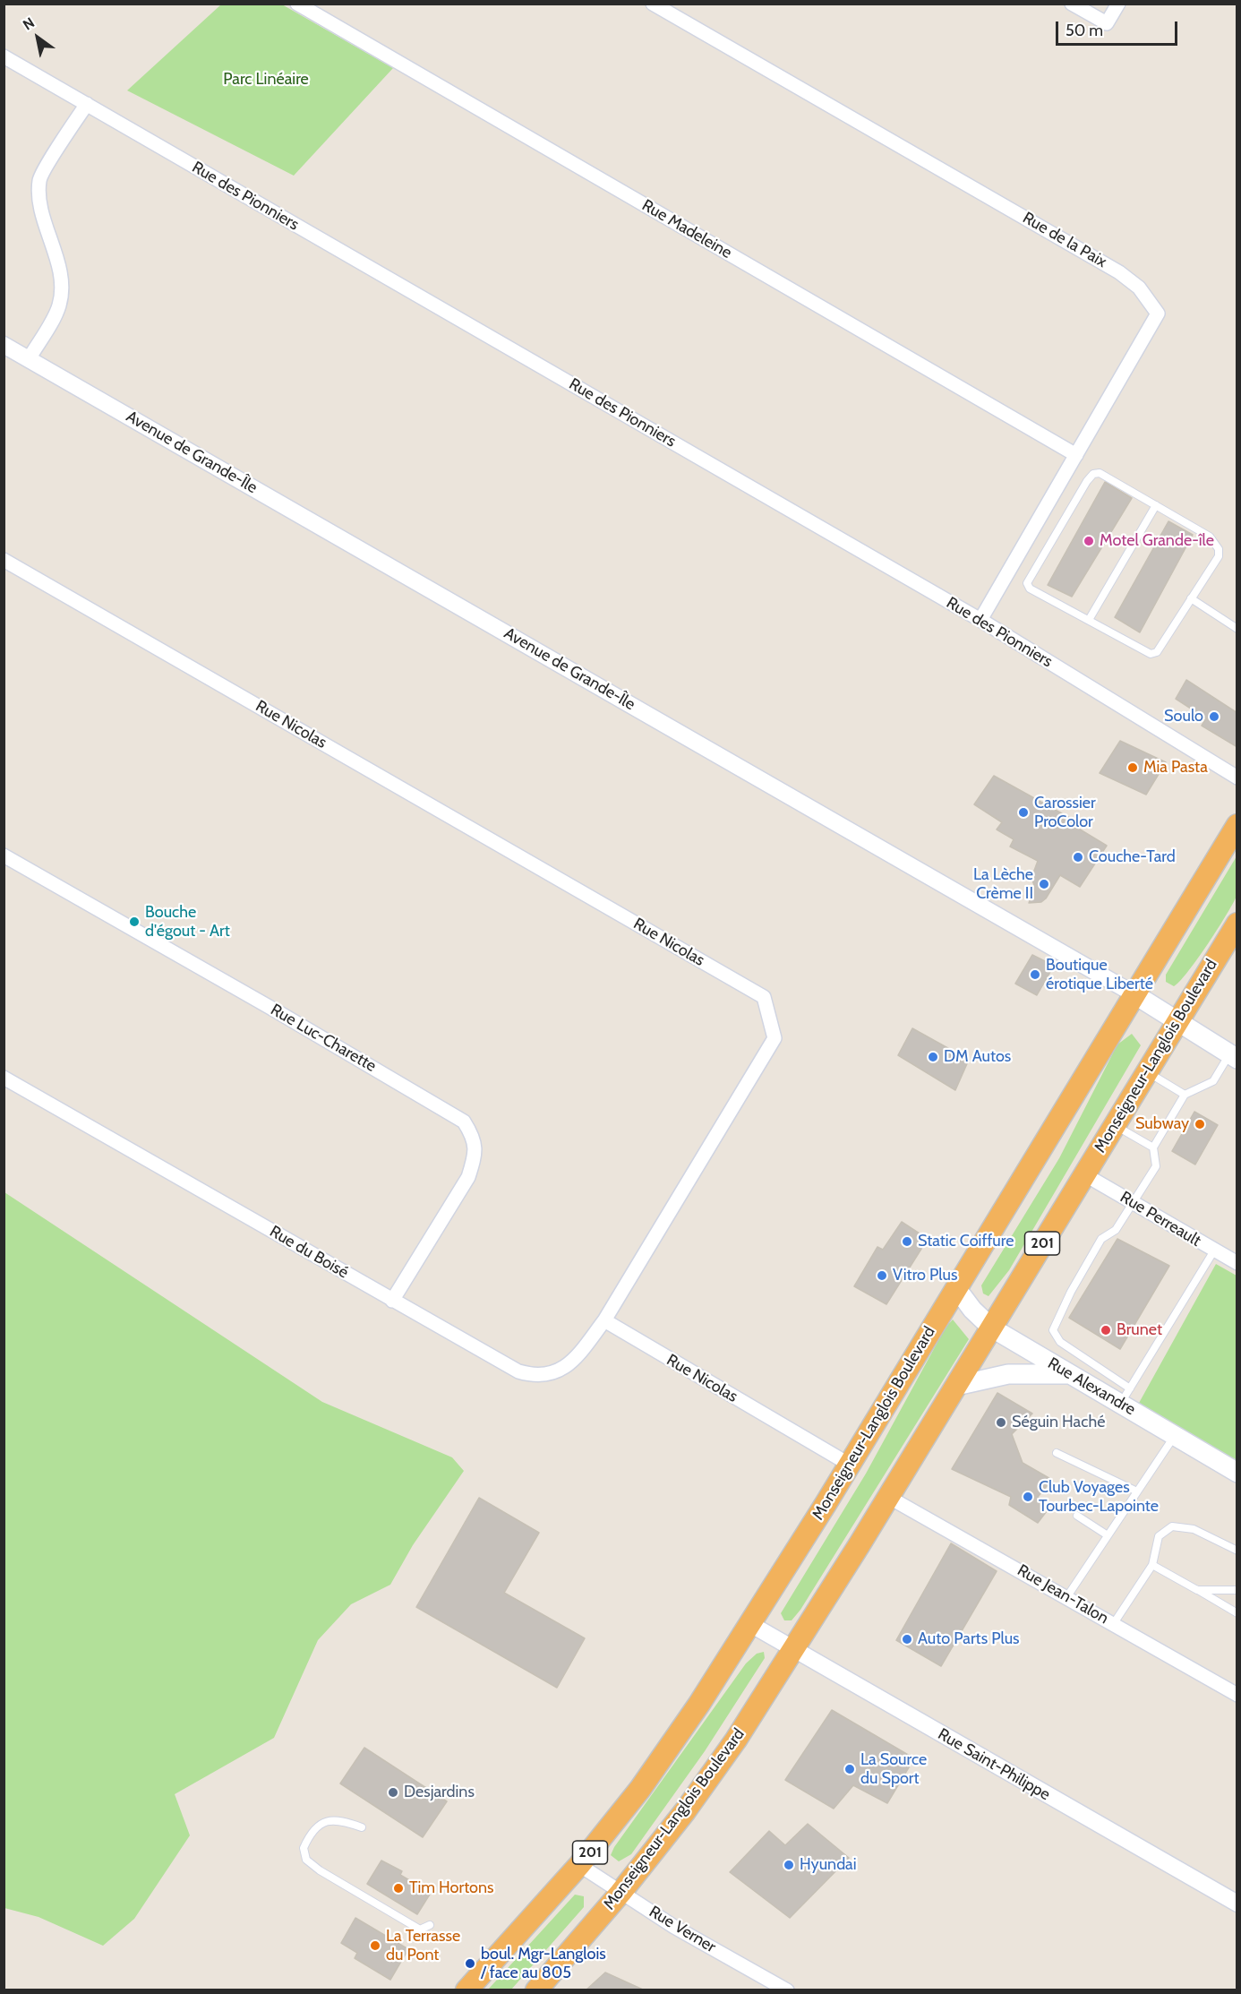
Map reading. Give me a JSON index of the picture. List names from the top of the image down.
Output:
{
  "streets": {
    "highway": ["Monseigneur-Langlois Boulevard", "201"],
    "main road": ["Rue Alexandre"],
    "street": [
      "Rue des Pionniers",
      "Rue Madeleine",
      "Rue de la Paix",
      "Avenue de Grande-Île",
      "Rue Nicolas",
      "Rue Luc-Charette",
      "Rue Perreault",
      "Rue du Boisé",
      "Rue Jean-Talon",
      "Rue Saint-Philippe",
      "Rue Verner"
    ]
  },
  "crossings": [
    ["Rue des Pionniers", "Rue de la Paix"],
    ["Rue Madeleine", "Rue de la Paix"],
    ["Avenue de Grande-Île", "Monseigneur-Langlois Boulevard"],
    ["Rue Nicolas", "Monseigneur-Langlois Boulevard"],
    ["Rue Nicolas", "Rue du Boisé"],
    ["Rue Luc-Charette", "Rue du Boisé"],
    ["Monseigneur-Langlois Boulevard", "Rue Perreault"],
    ["Monseigneur-Langlois Boulevard", "Rue Alexandre"],
    ["Monseigneur-Langlois Boulevard", "Rue Jean-Talon"],
    ["Monseigneur-Langlois Boulevard", "Rue Saint-Philippe"],
    ["Monseigneur-Langlois Boulevard", "Rue Verner"]
  ],
  "parks": ["Parc Linéaire"],
  "places": [
    "Motel Grande-île",
    "Soulo",
    "Mia Pasta",
    "Carossier ProColor",
    "Couche-Tard",
    "La Lèche Crème II",
    "Bouche d'égout - Art",
    "Boutique érotique Liberté",
    "DM Autos",
    "Subway",
    "Static Coiffure",
    "Vitro Plus",
    "Brunet",
    "Séguin Haché",
    "Club Voyages Tourbec-Lapointe",
    "Auto Parts Plus",
    "La Source du Sport",
    "Desjardins",
    "Hyundai",
    "Tim Hortons",
    "La Terrasse du Pont",
    "boul. Mgr-Langlois / face au 805"
  ],
  "scale_bar": "50 m",
  "north": "top left"
}
